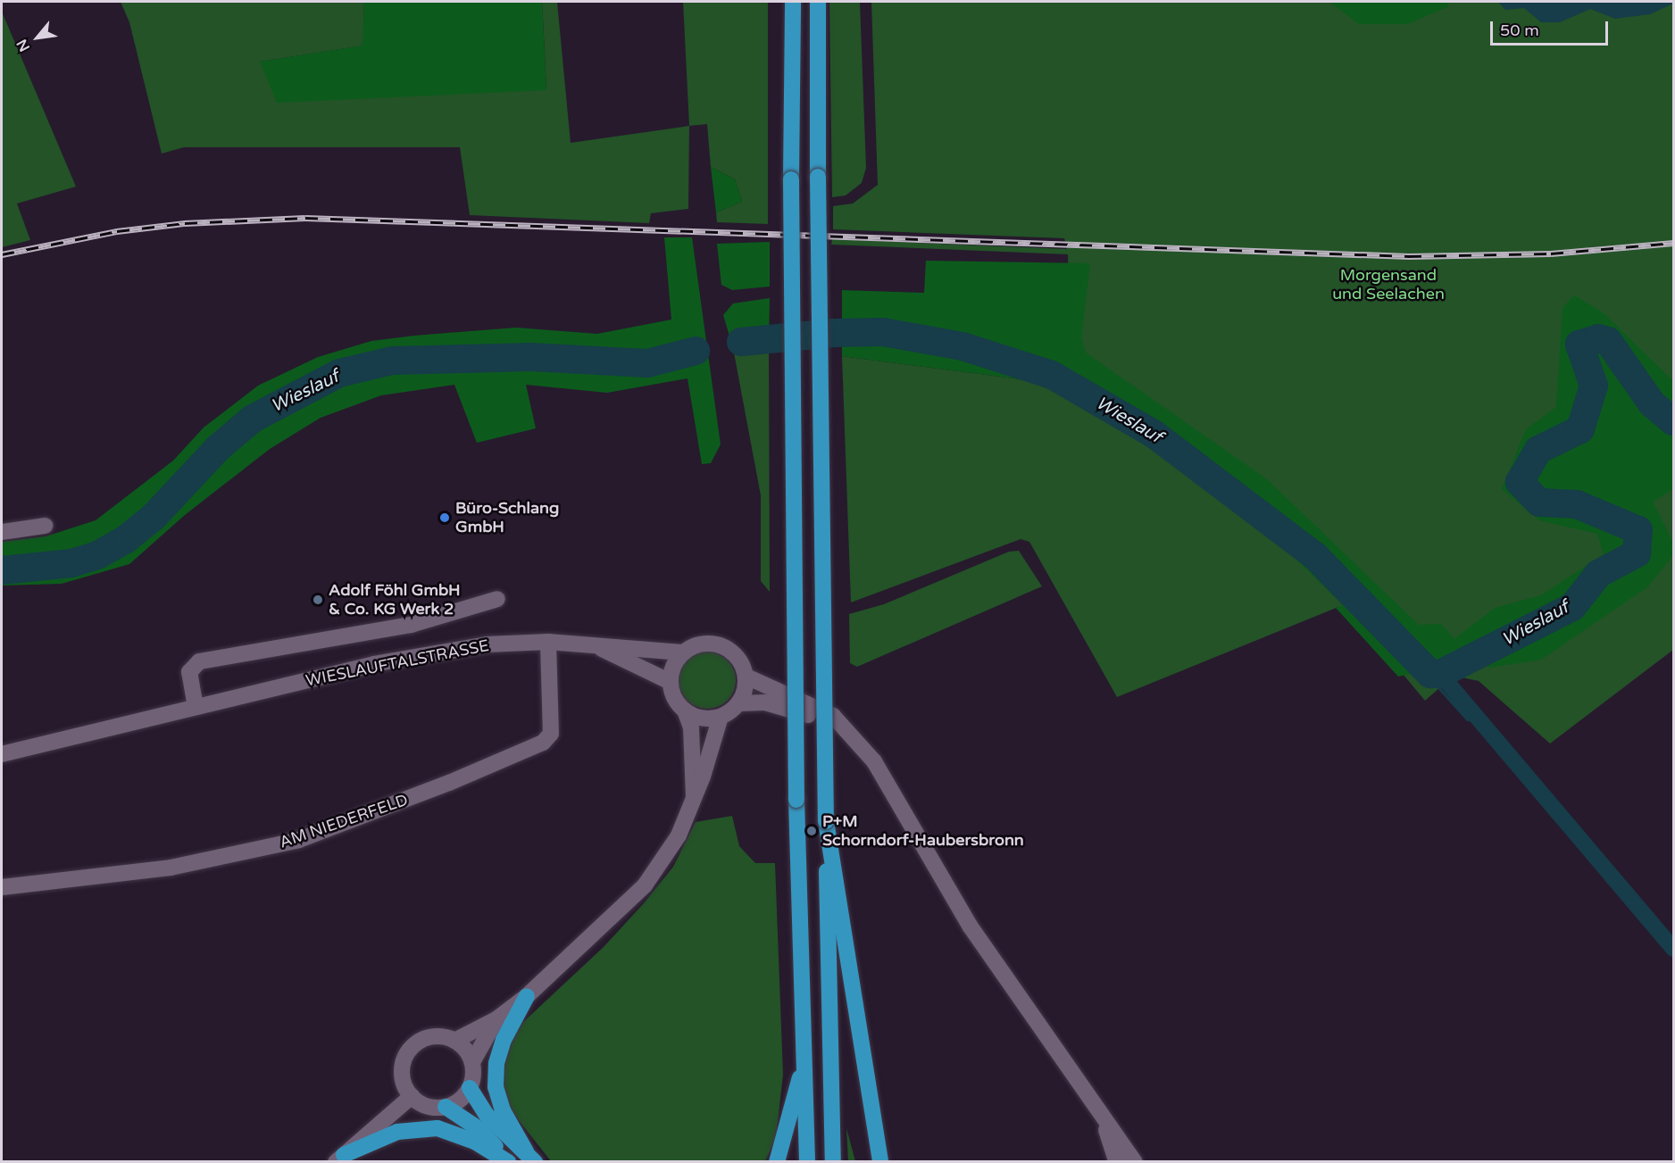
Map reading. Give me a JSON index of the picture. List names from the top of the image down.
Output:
{
  "streets": {
    "main road": ["WIESLAUFTALSTRASSE", "AM NIEDERFELD"]
  },
  "crossings": [
    ["WIESLAUFTALSTRASSE", "AM NIEDERFELD"]
  ],
  "water": ["Wieslauf"],
  "parks": ["Morgensand und Seelachen"],
  "places": ["Büro-Schlang GmbH", "Adolf Föhl GmbH & Co. KG Werk 2", "P+M Schorndorf-Haubersbronn"],
  "scale_bar": "50 m",
  "north": "bottom left"
}
